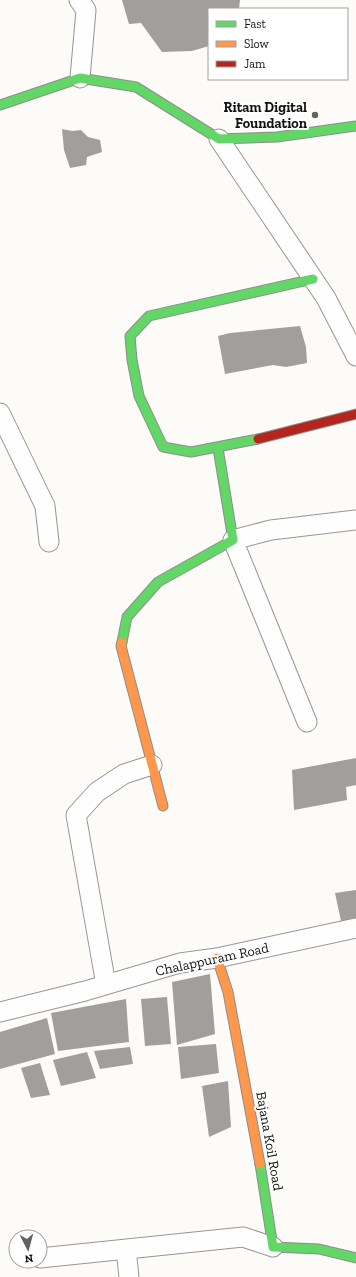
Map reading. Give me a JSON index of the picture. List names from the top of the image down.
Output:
{
  "streets": {
    "street": ["Chalappuram Road", "Bajana Koil Road"]
  },
  "crossings": [
    ["Chalappuram Road", "Bajana Koil Road"]
  ],
  "places": ["Ritam Digital Foundation"],
  "legend": ["Fast", "Slow", "Jam"],
  "north": "bottom"
}
